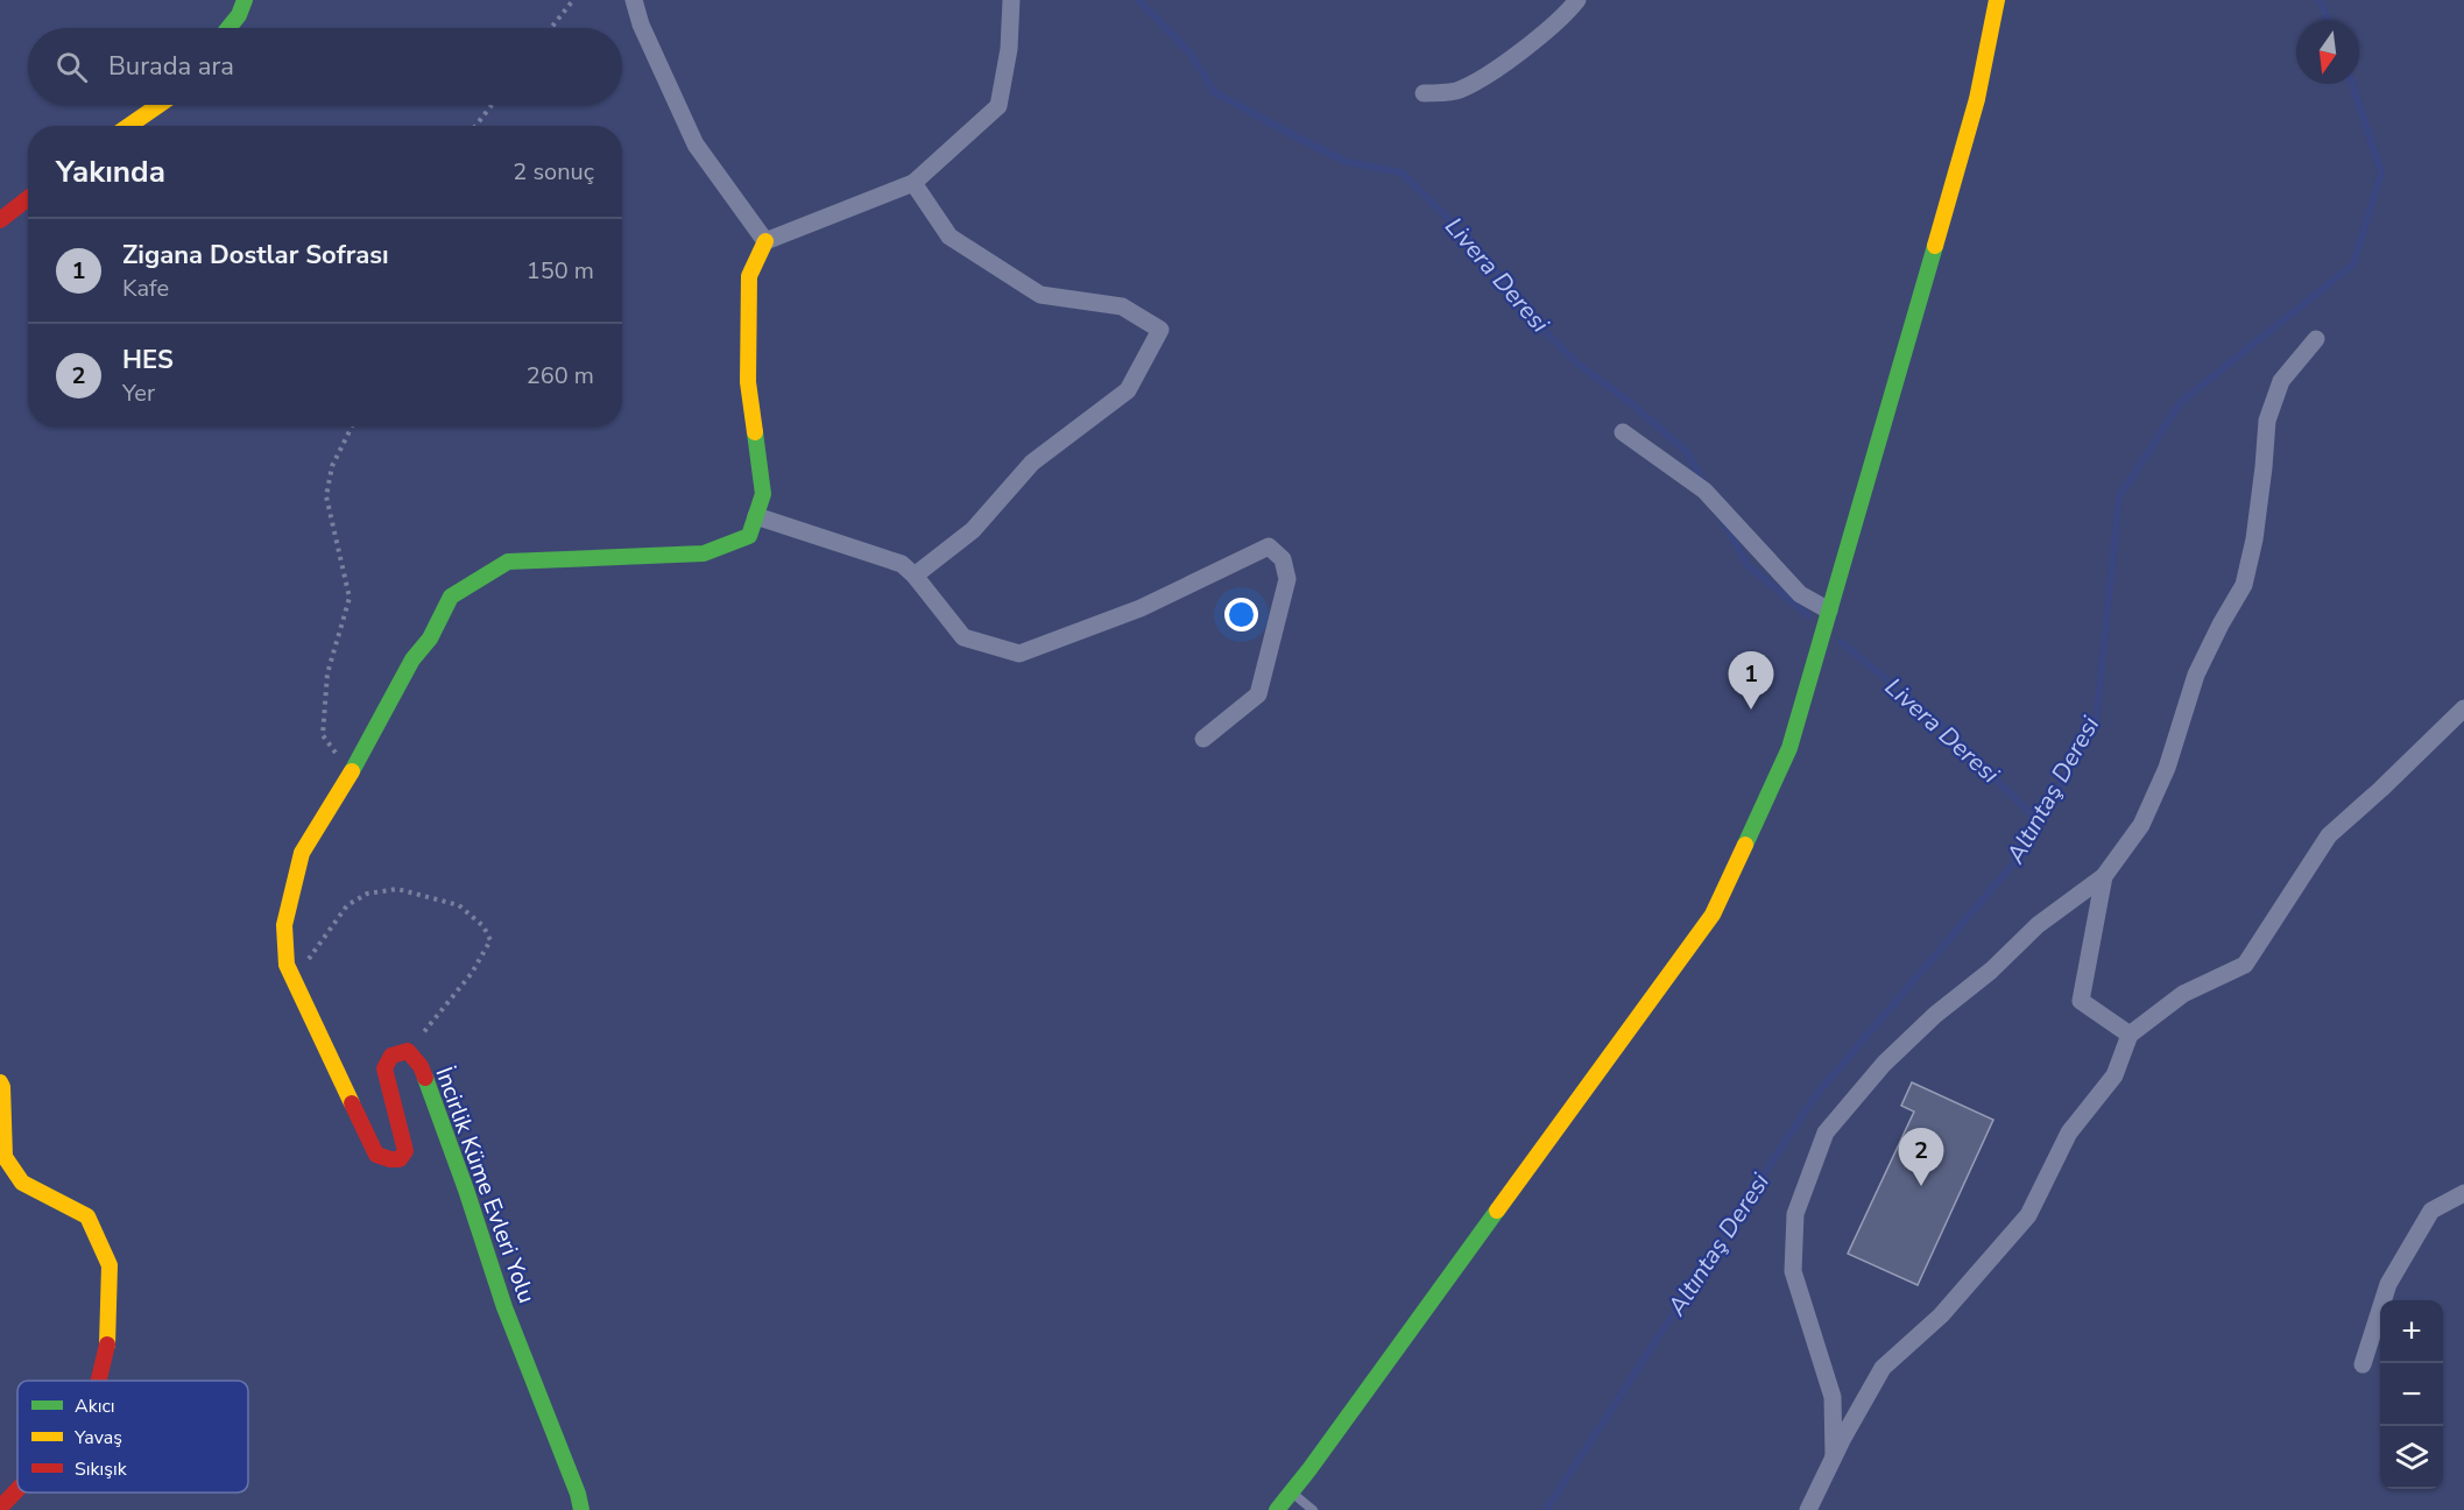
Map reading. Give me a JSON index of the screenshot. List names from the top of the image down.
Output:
{
  "streets": {
    "street": ["İncirlik Küme Evleri Yolu"]
  },
  "water": ["Livera Deresi", "Altıntaş Deresi"],
  "legend": ["Akıcı", "Yavaş", "Sıkışık"],
  "north": "bottom",
  "page": {
    "search": "Burada ara",
    "heading": ["Yakında", "2 sonuç"],
    "list": [
      {
        "mark": "1",
        "name": "Zigana Dostlar Sofrası",
        "note": "Kafe",
        "value": "150 m"
      },
      {
        "mark": "2",
        "name": "HES",
        "note": "Yer",
        "value": "260 m"
      }
    ],
    "pins": ["1", "2"],
    "map_buttons": ["+", "−"]
  }
}
